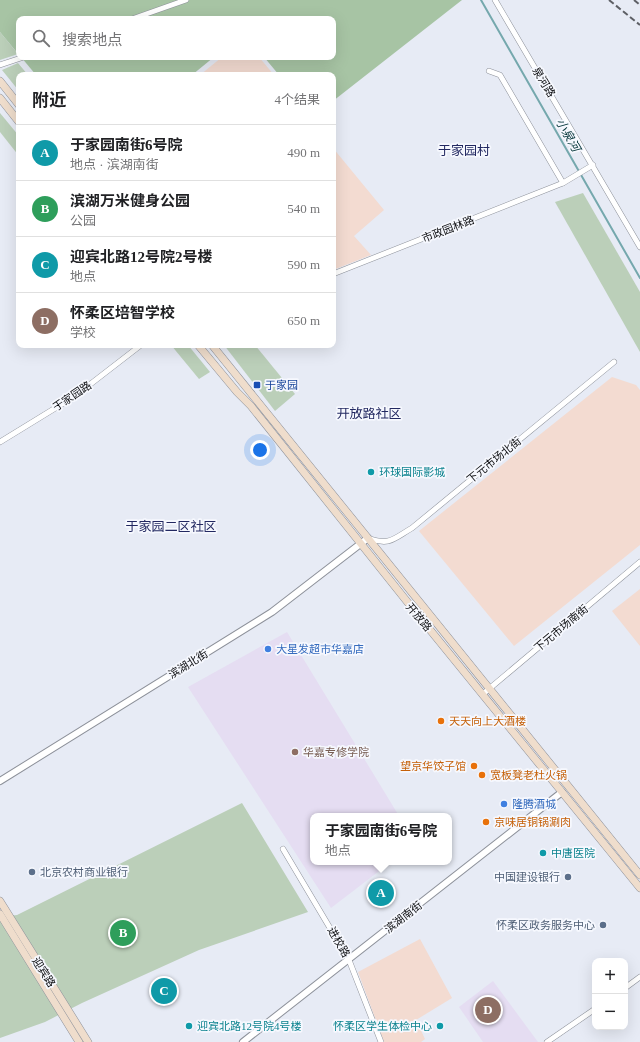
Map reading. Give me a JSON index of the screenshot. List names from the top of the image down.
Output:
{
  "streets": {
    "main road": ["开放路", "迎宾路"],
    "street": [
      "泉河路",
      "市政园林路",
      "于家园路",
      "下元市场北街",
      "下元市场南街",
      "滨湖北街",
      "滨湖南街",
      "进校路"
    ]
  },
  "crossings": [
    ["泉河路", "市政园林路"],
    ["下元市场北街", "开放路"],
    ["下元市场北街", "滨湖北街"],
    ["开放路", "下元市场南街"],
    ["开放路", "滨湖北街"],
    ["开放路", "滨湖南街"],
    ["滨湖南街", "进校路"]
  ],
  "districts": ["于家园村", "开放路社区", "于家园二区社区"],
  "water": ["小泉河"],
  "places": {
    "transit": ["于家园"],
    "other": [
      "环球国际影城",
      "大星发超市华嘉店",
      "天天向上大酒楼",
      "华嘉专修学院",
      "望京华饺子馆",
      "宽板凳老杜火锅",
      "隆腾酒城",
      "京味居铜锅涮肉",
      "中唐医院",
      "北京农村商业银行",
      "中国建设银行",
      "怀柔区政务服务中心",
      "迎宾北路12号院4号楼",
      "怀柔区学生体检中心"
    ]
  },
  "page": {
    "search": "搜索地点",
    "heading": ["附近", "4个结果"],
    "list": [
      {
        "mark": "A",
        "name": "于家园南街6号院",
        "note": "地点 · 滨湖南街",
        "value": "490 m"
      },
      {
        "mark": "B",
        "name": "滨湖万米健身公园",
        "note": "公园",
        "value": "540 m"
      },
      {
        "mark": "C",
        "name": "迎宾北路12号院2号楼",
        "note": "地点",
        "value": "590 m"
      },
      {
        "mark": "D",
        "name": "怀柔区培智学校",
        "note": "学校",
        "value": "650 m"
      }
    ],
    "popup": ["于家园南街6号院", "地点"],
    "pins": [
      "A",
      "B",
      "C",
      "D"
    ],
    "map_buttons": ["+", "−"]
  }
}
